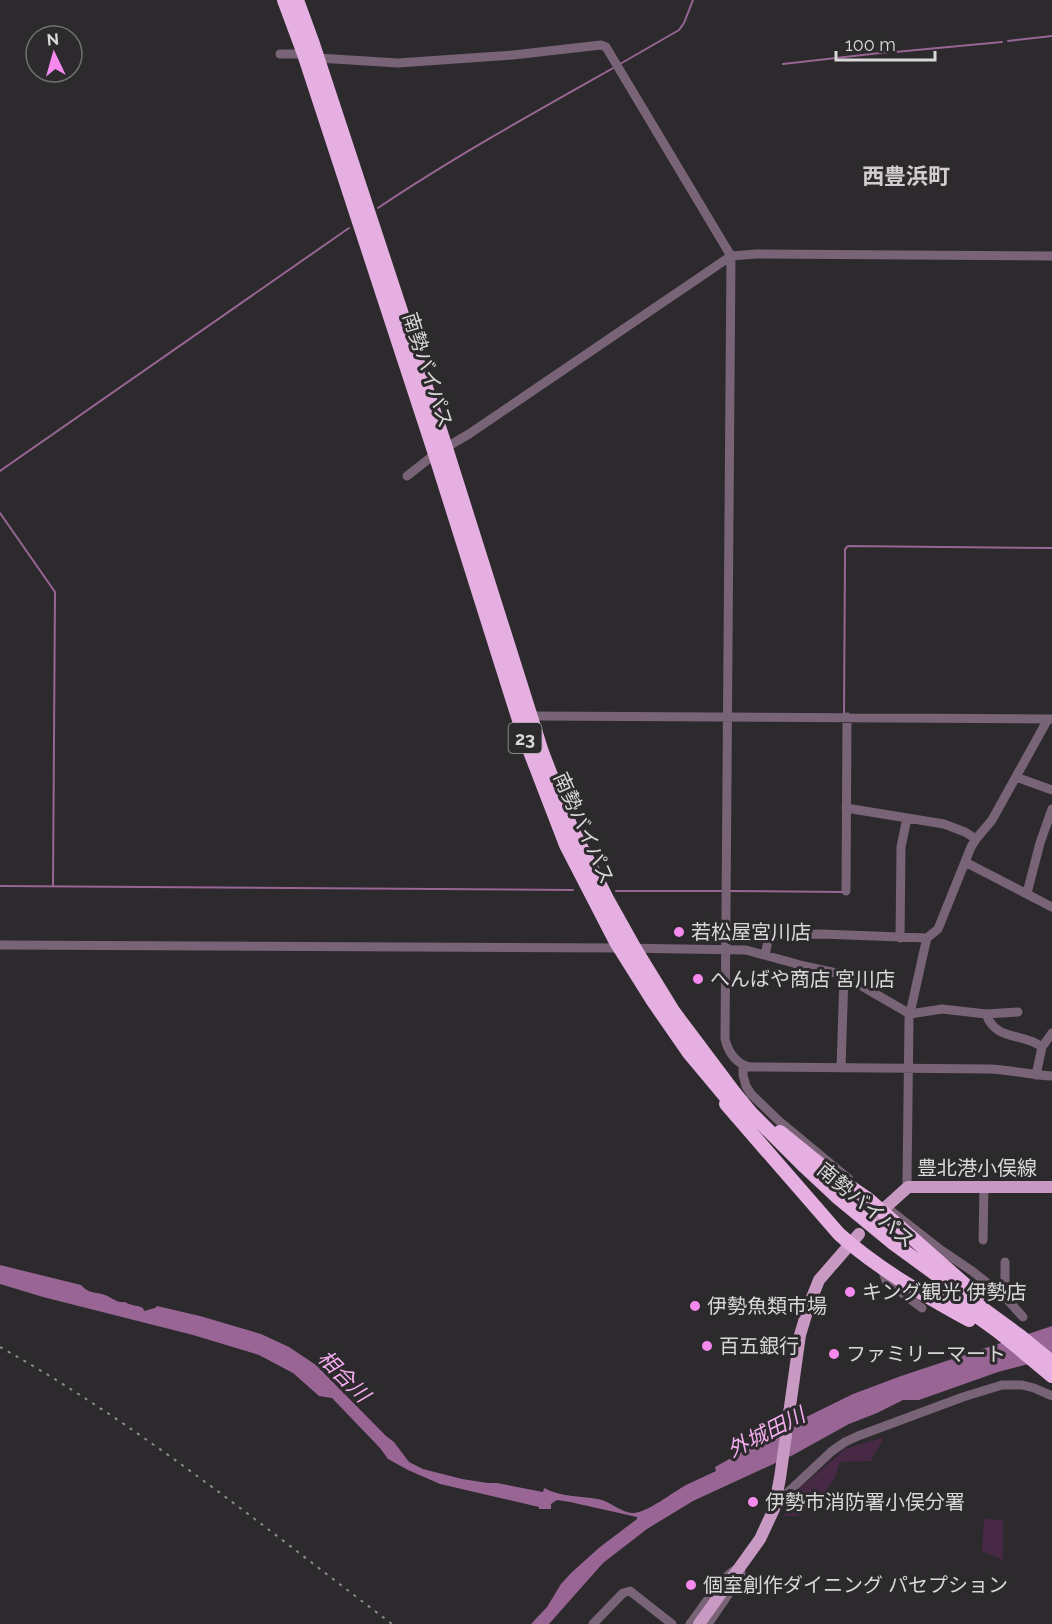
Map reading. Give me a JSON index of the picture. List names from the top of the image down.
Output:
{
  "streets": {
    "highway": ["南勢バイパス", "23"],
    "main road": ["豊北港小俣線"]
  },
  "districts": ["西豊浜町"],
  "water": ["相合川", "外城田川"],
  "places": [
    "若松屋宮川店",
    "へんばや商店 宮川店",
    "キング観光 伊勢店",
    "伊勢魚類市場",
    "百五銀行",
    "ファミリーマート",
    "伊勢市消防署小俣分署",
    "個室創作ダイニング パセプション"
  ],
  "scale_bar": "100 m",
  "north": "top"
}
